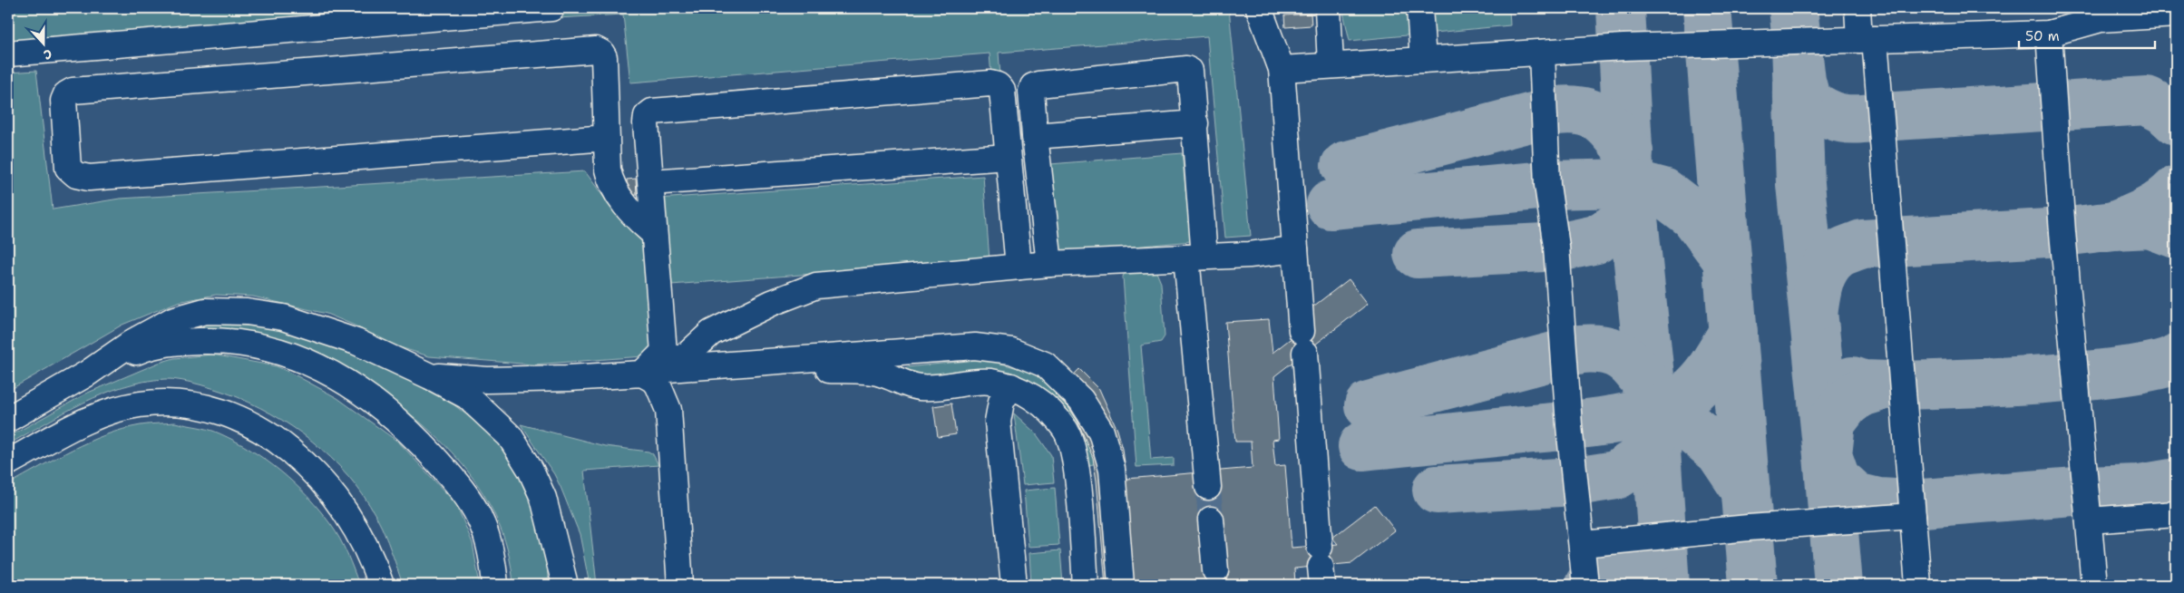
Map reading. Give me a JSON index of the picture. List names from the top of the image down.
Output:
{
  "scale_bar": "50 m",
  "north": "bottom"
}
